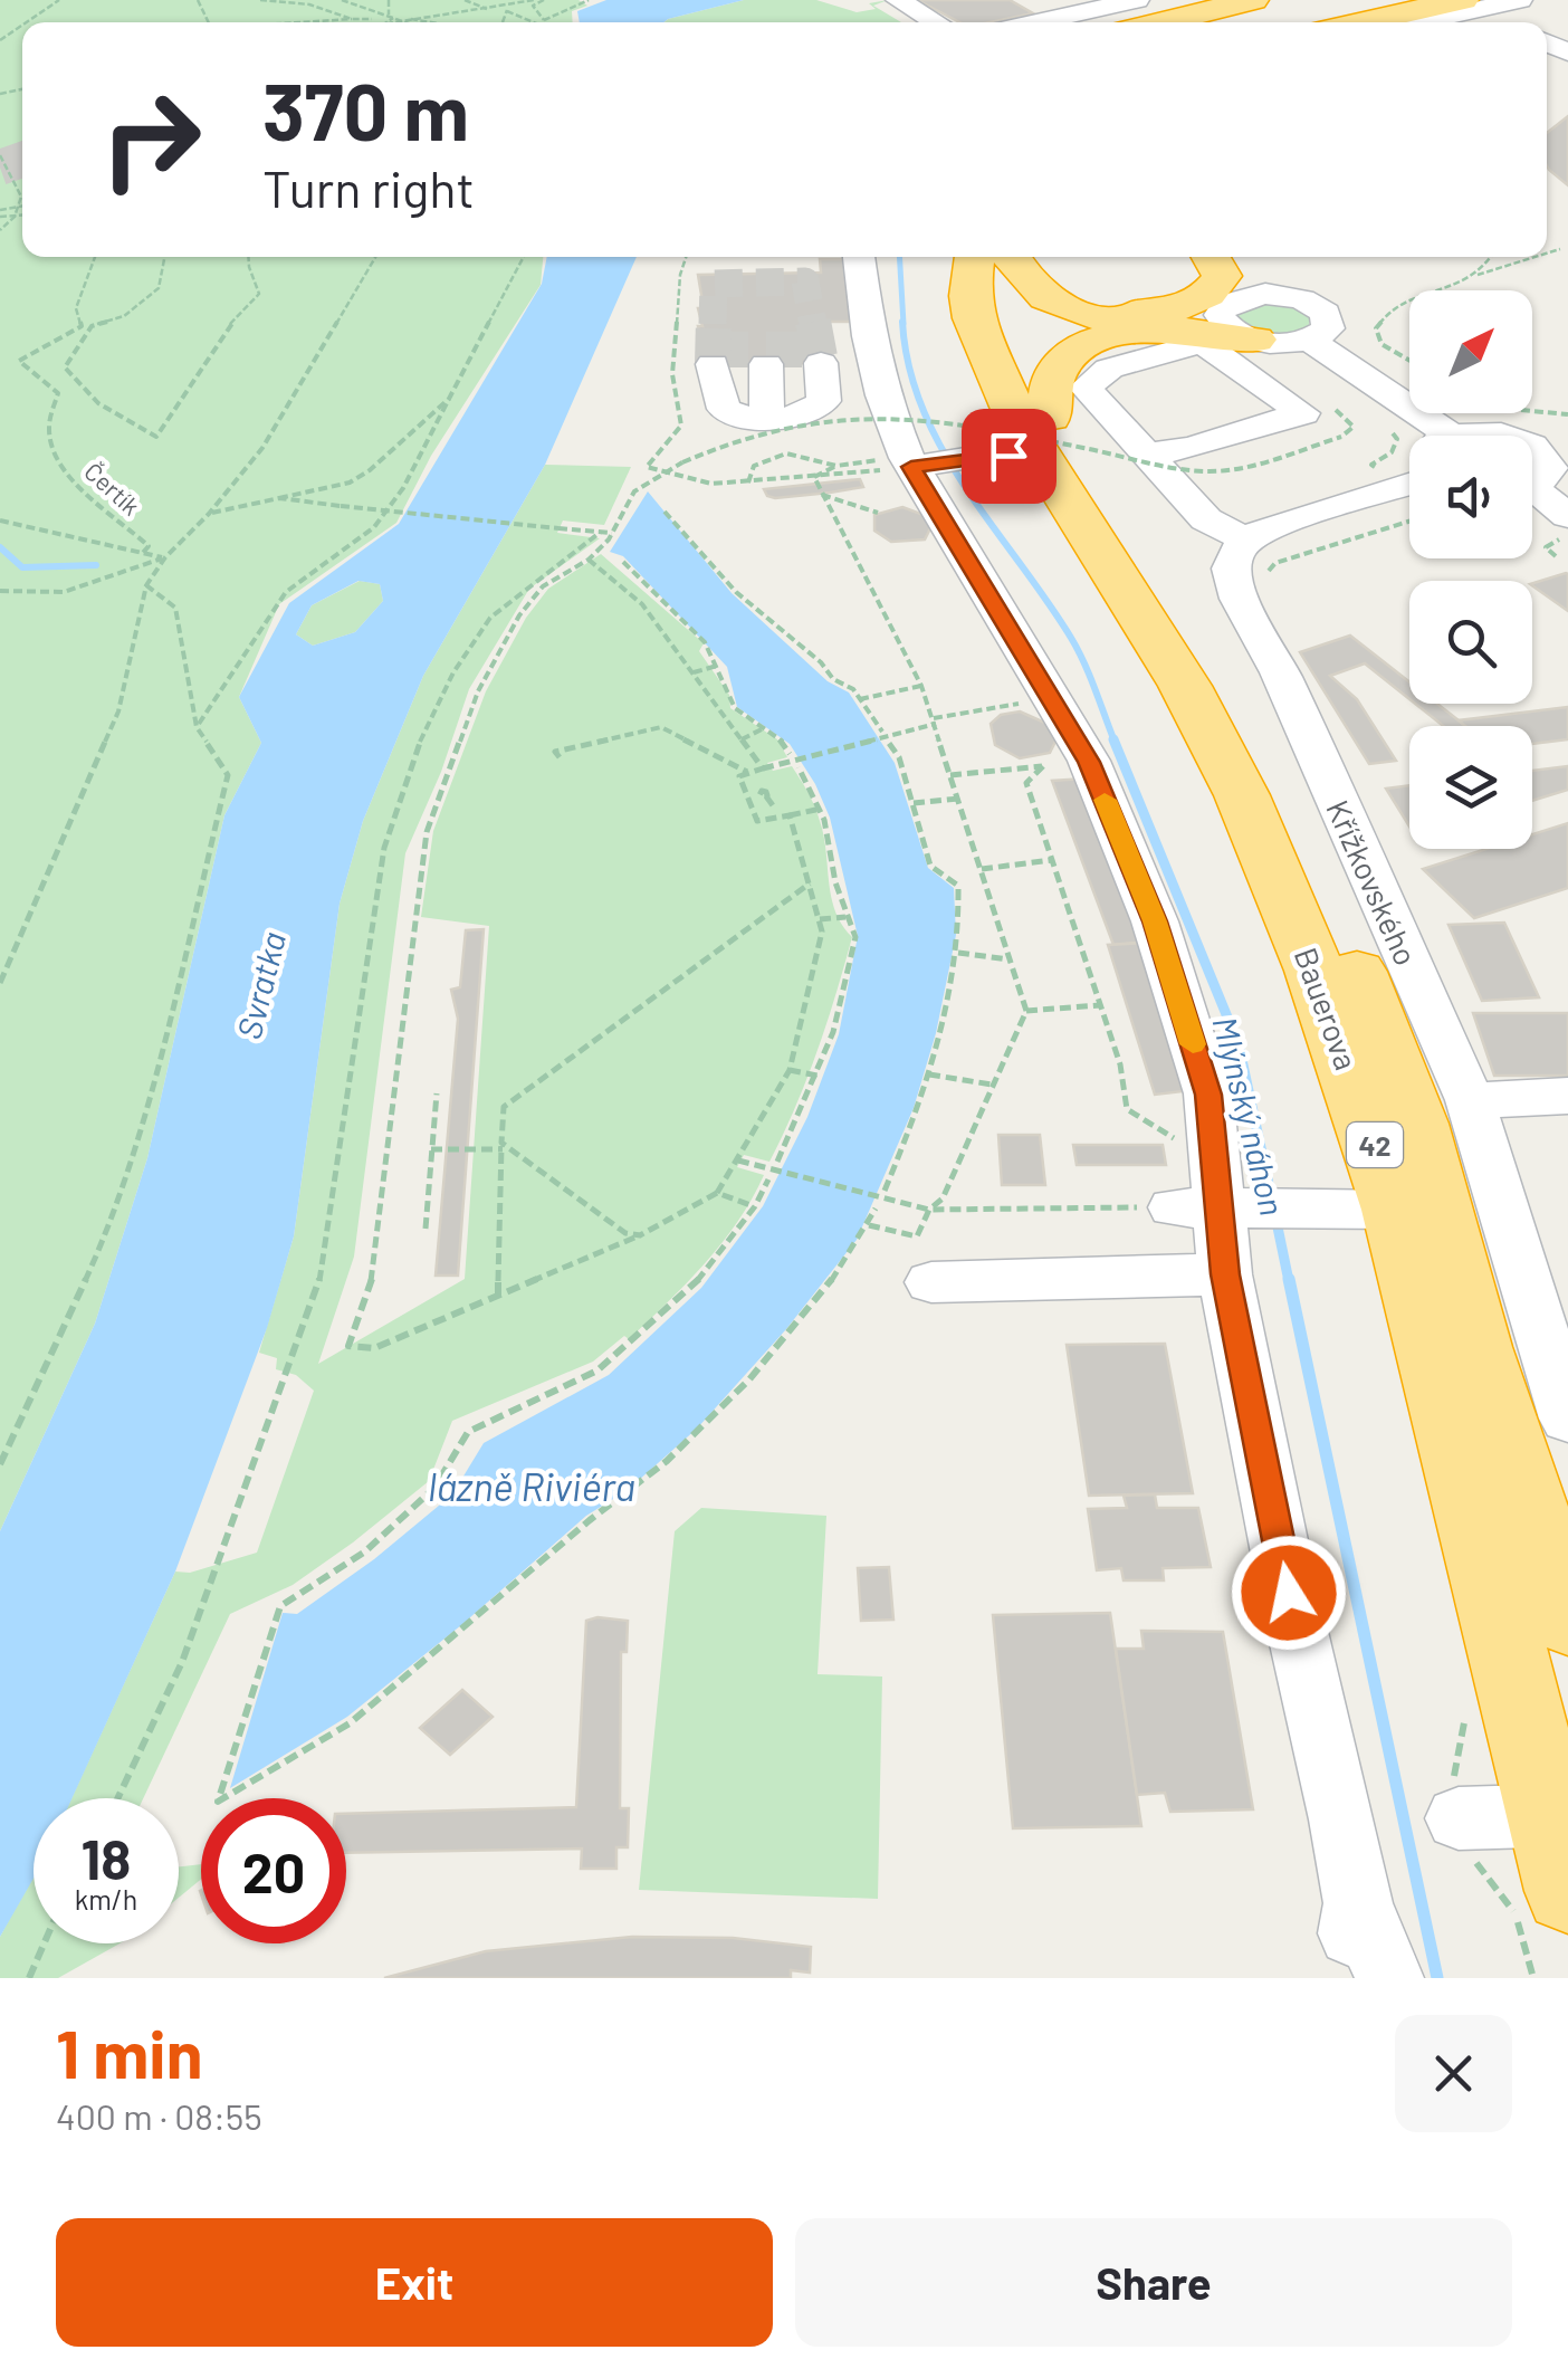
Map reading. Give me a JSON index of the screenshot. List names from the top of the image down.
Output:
{
  "streets": {
    "highway": ["Bauerova", "42"],
    "street": ["Křížkovského"],
    "path": ["Čertík"]
  },
  "crossings": [
    ["Bauerova", "42"]
  ],
  "water": ["Svratka", "Mlýnský náhon", "lázně Riviéra"],
  "north": "top right",
  "page": {
    "turn": ["370 m", "Turn right"],
    "speed": "18 km/h",
    "limit": "20",
    "heading": ["1 min", "400 m · 08:55"],
    "buttons": ["Exit", "Share"]
  }
}
